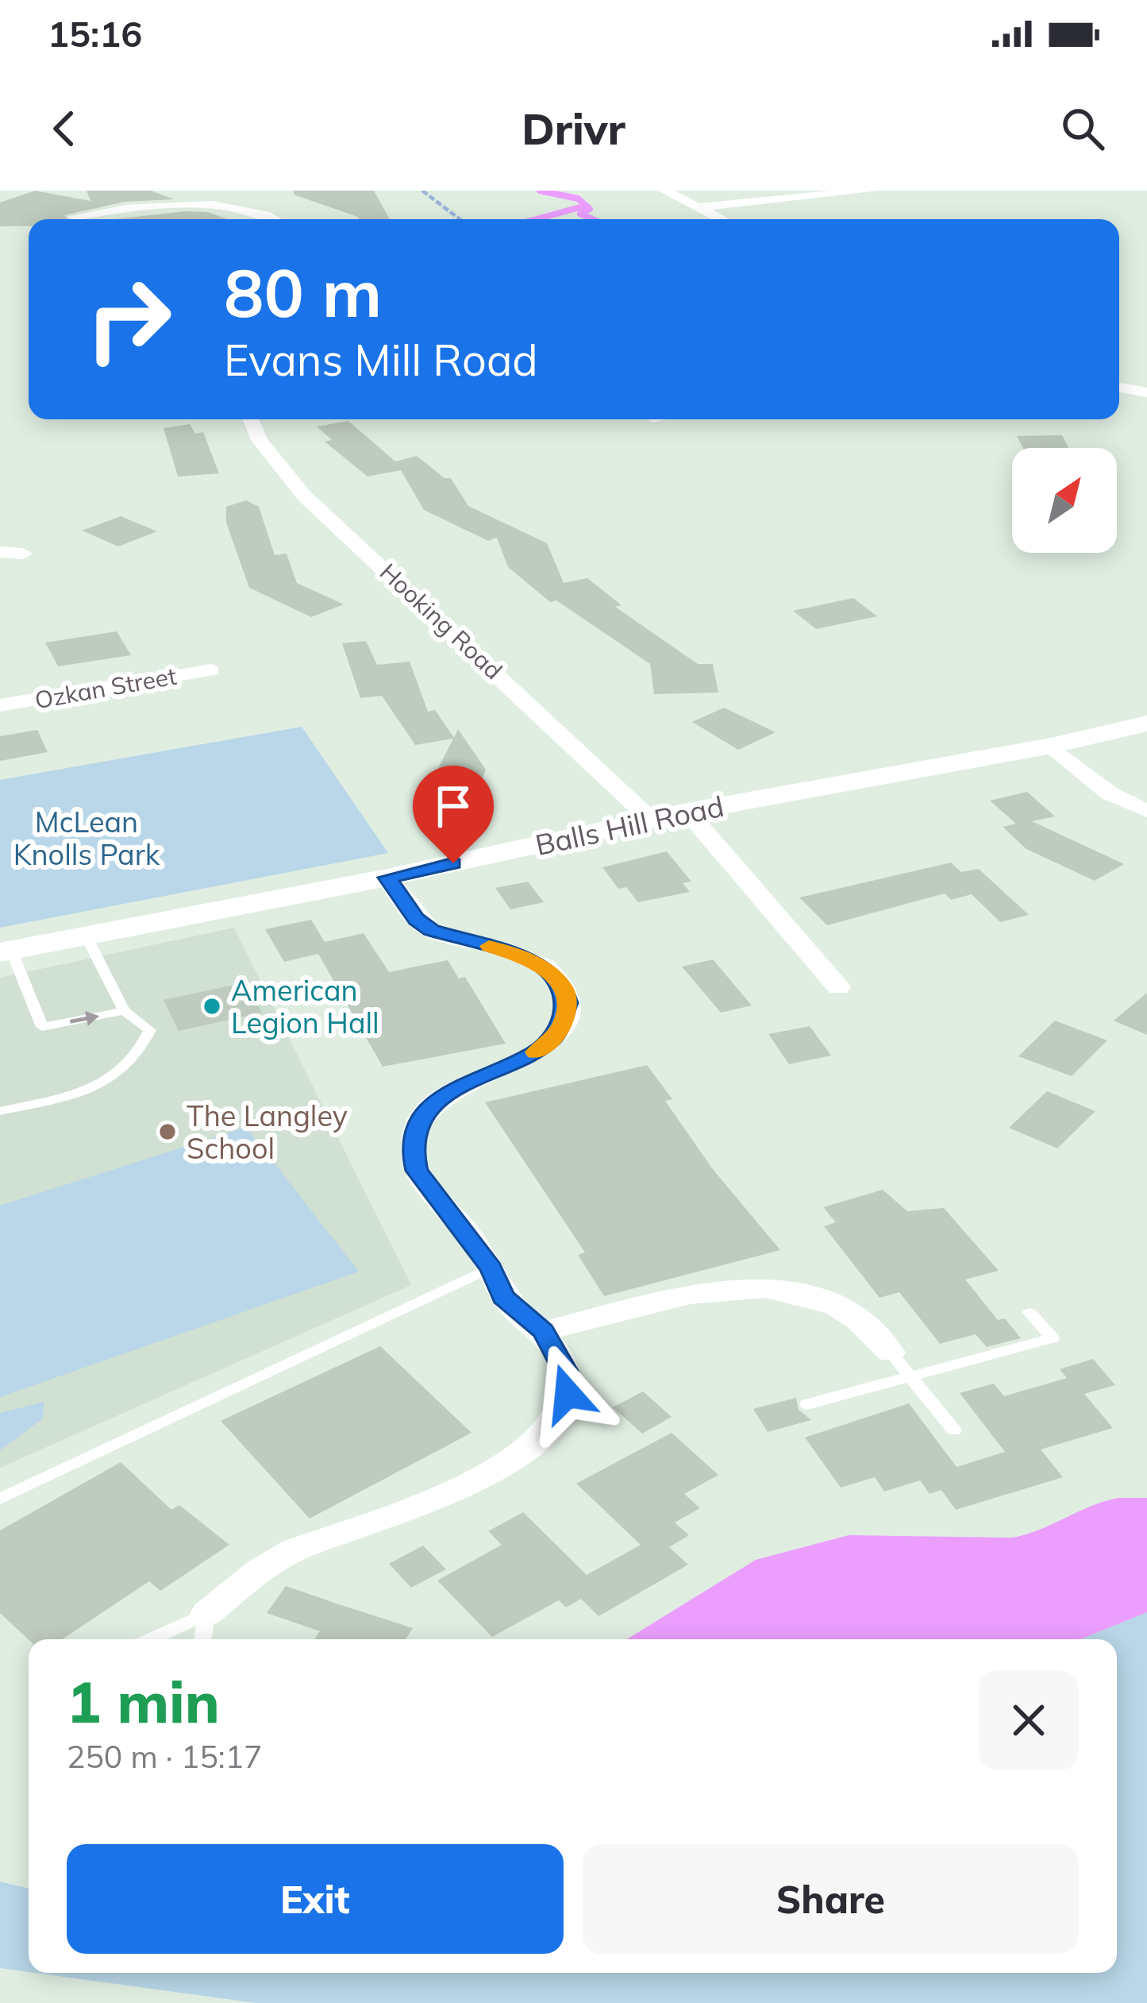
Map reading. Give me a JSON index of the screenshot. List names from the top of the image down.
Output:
{
  "streets": {
    "street": ["Hooking Road", "Ozkan Street", "Balls Hill Road"]
  },
  "crossings": [
    ["Hooking Road", "Balls Hill Road"]
  ],
  "parks": ["McLean Knolls Park"],
  "places": ["American Legion Hall", "The Langley School"],
  "north": "top right",
  "page": {
    "status": "15:16",
    "header": "Drivr",
    "turn": ["80 m", "Evans Mill Road"],
    "heading": ["1 min", "250 m · 15:17"],
    "buttons": ["Exit", "Share"]
  }
}
